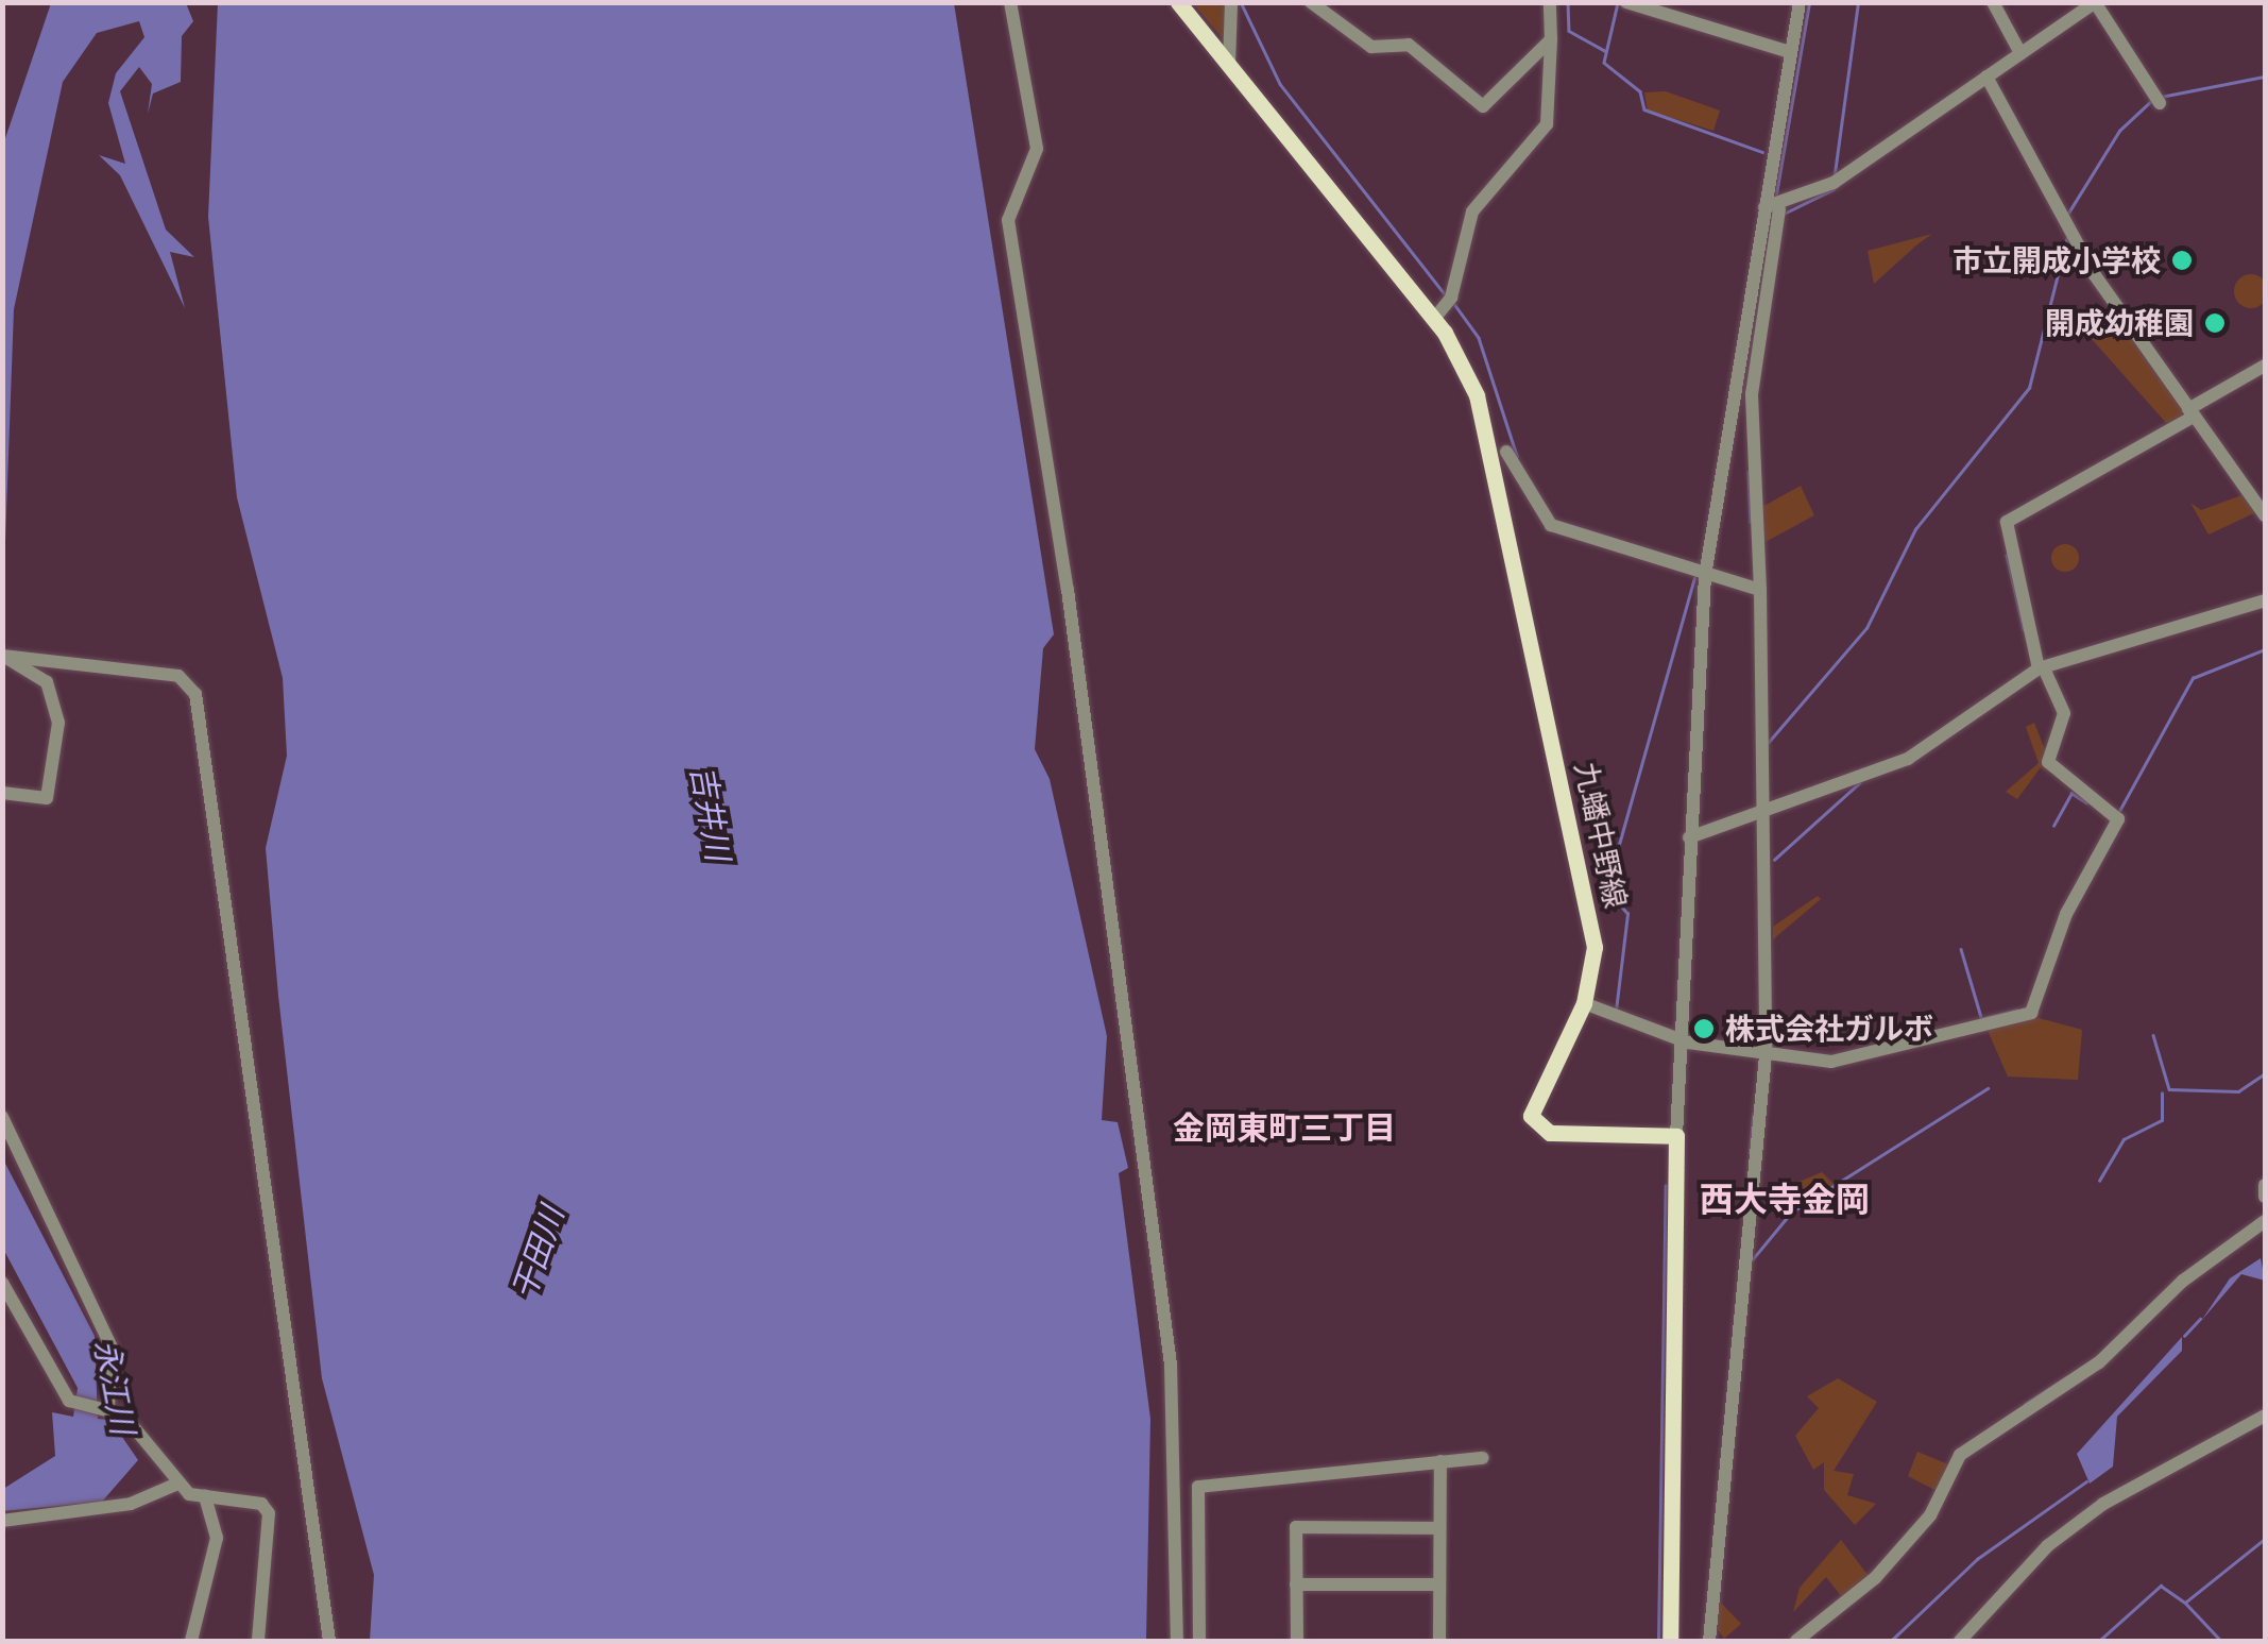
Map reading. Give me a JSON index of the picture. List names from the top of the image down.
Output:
{
  "streets": {
    "main road": ["九蟠中野線"]
  },
  "districts": ["金岡東町三丁目", "西大寺金岡"],
  "water": ["吉井川", "干田川", "永江川"],
  "places": ["市立開成小学校", "開成幼稚園", "株式会社ガルボ"]
}
